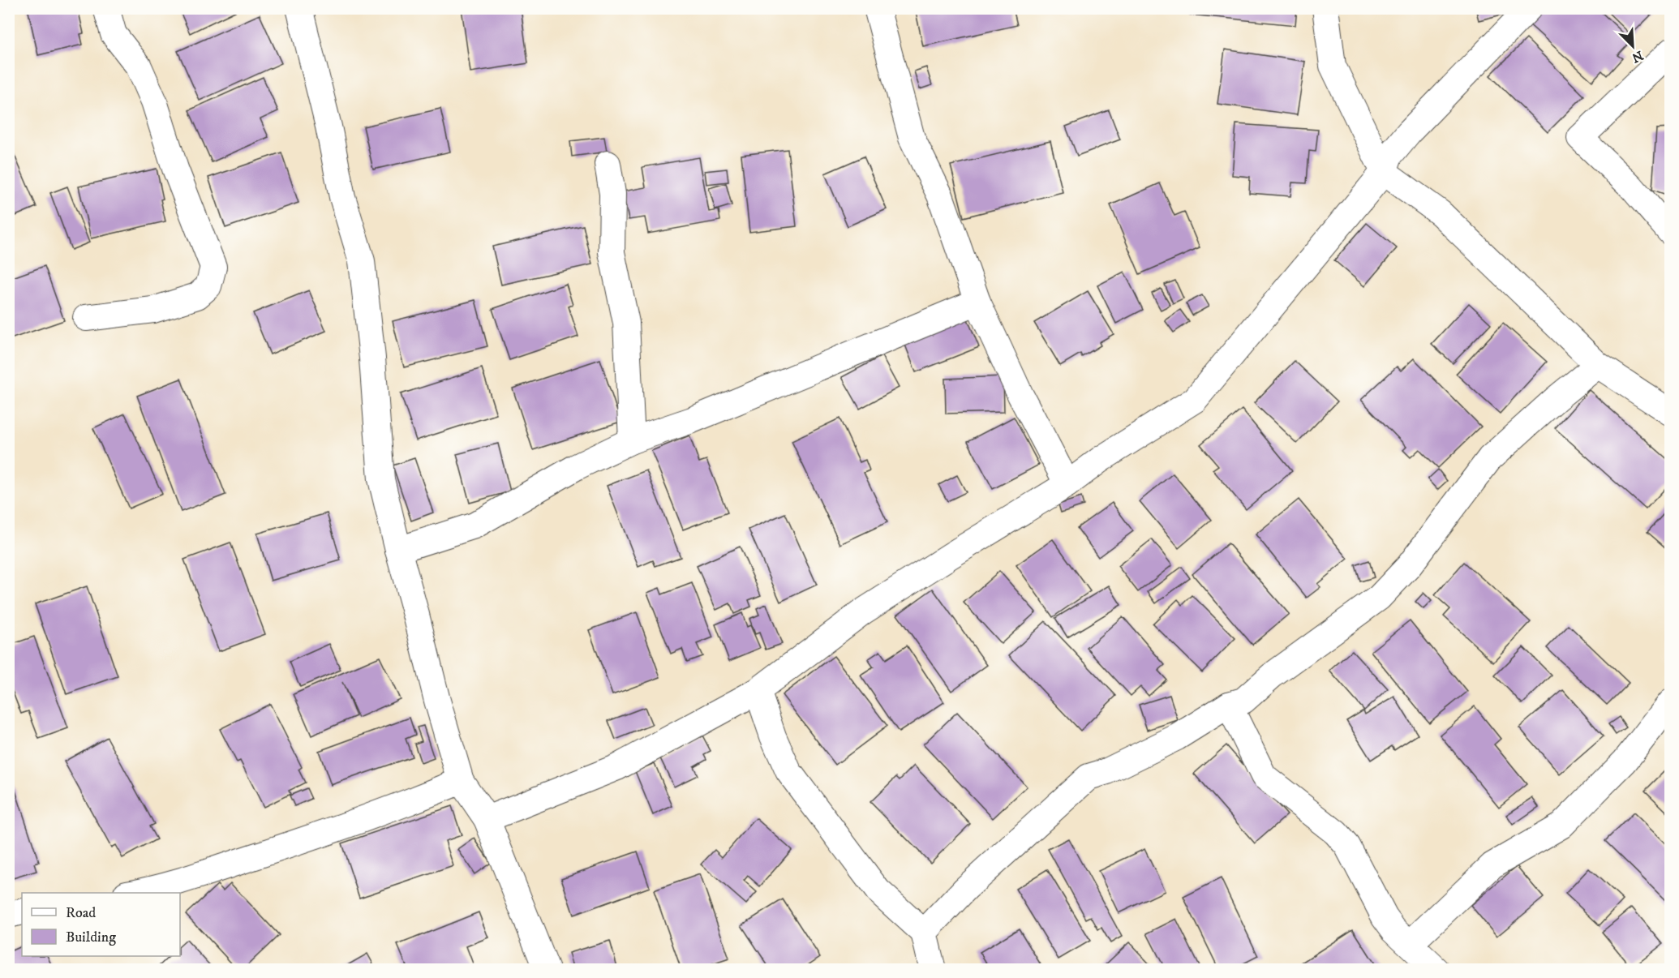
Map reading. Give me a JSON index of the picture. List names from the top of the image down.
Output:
{
  "legend": ["Road", "Building"],
  "north": "bottom right"
}
